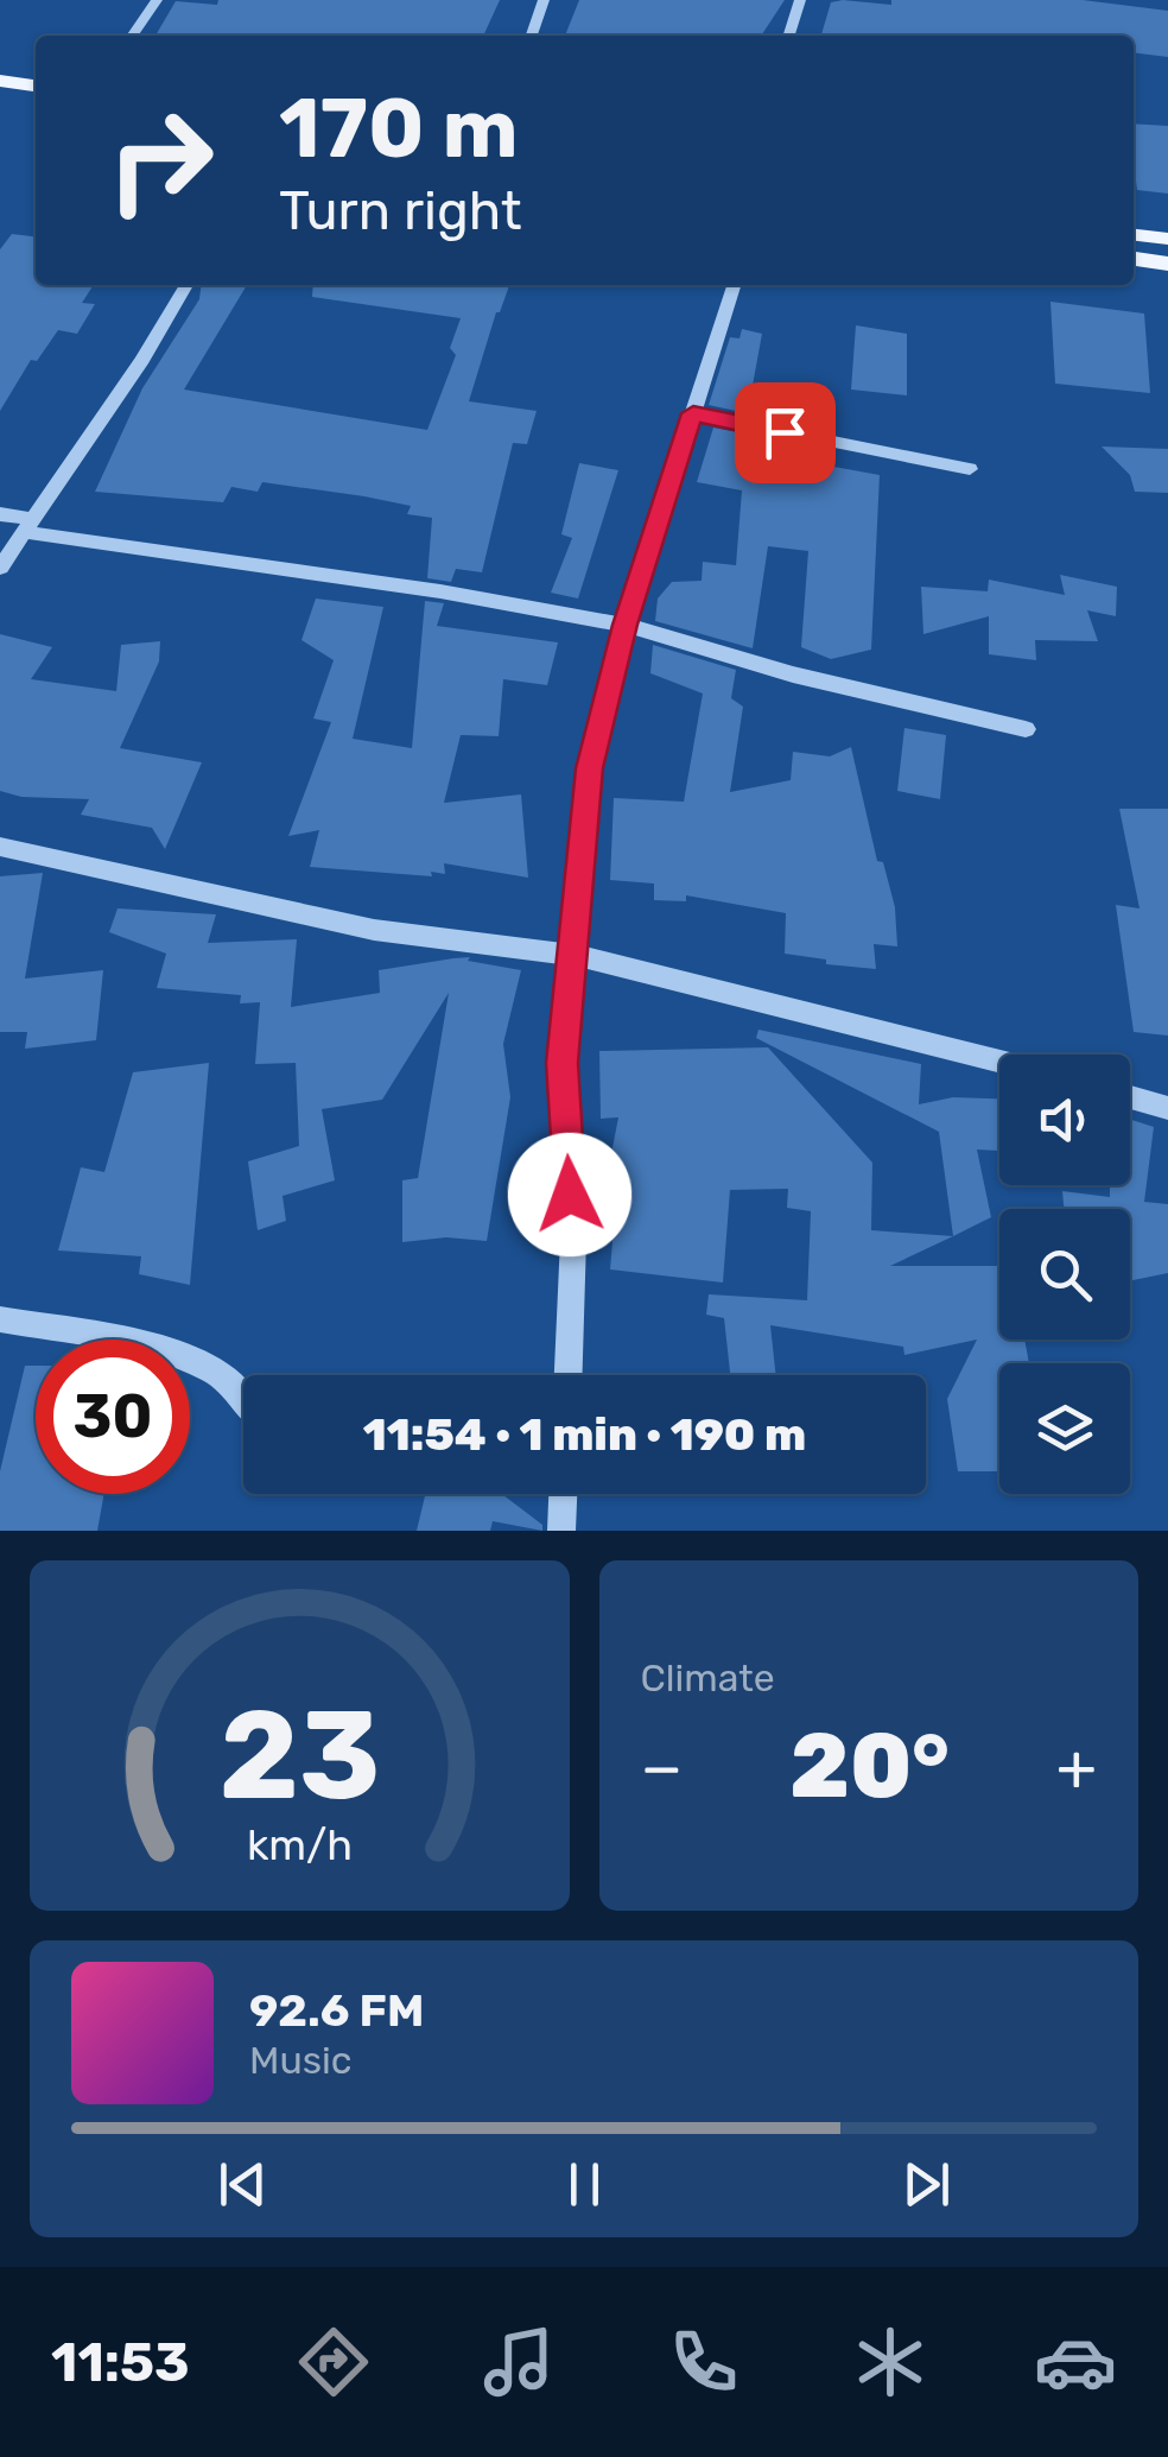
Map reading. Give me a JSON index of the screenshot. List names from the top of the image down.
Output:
{
  "page": {
    "turn": ["170 m", "Turn right"],
    "limit": "30",
    "trip": "11:54 · 1 min · 190 m",
    "tile": "Climate",
    "heat": ["−", "20°", "+"],
    "song": ["92.6 FM", "Music"],
    "tabs": "11:53",
    "gauge": ["23", "km/h"]
  }
}
